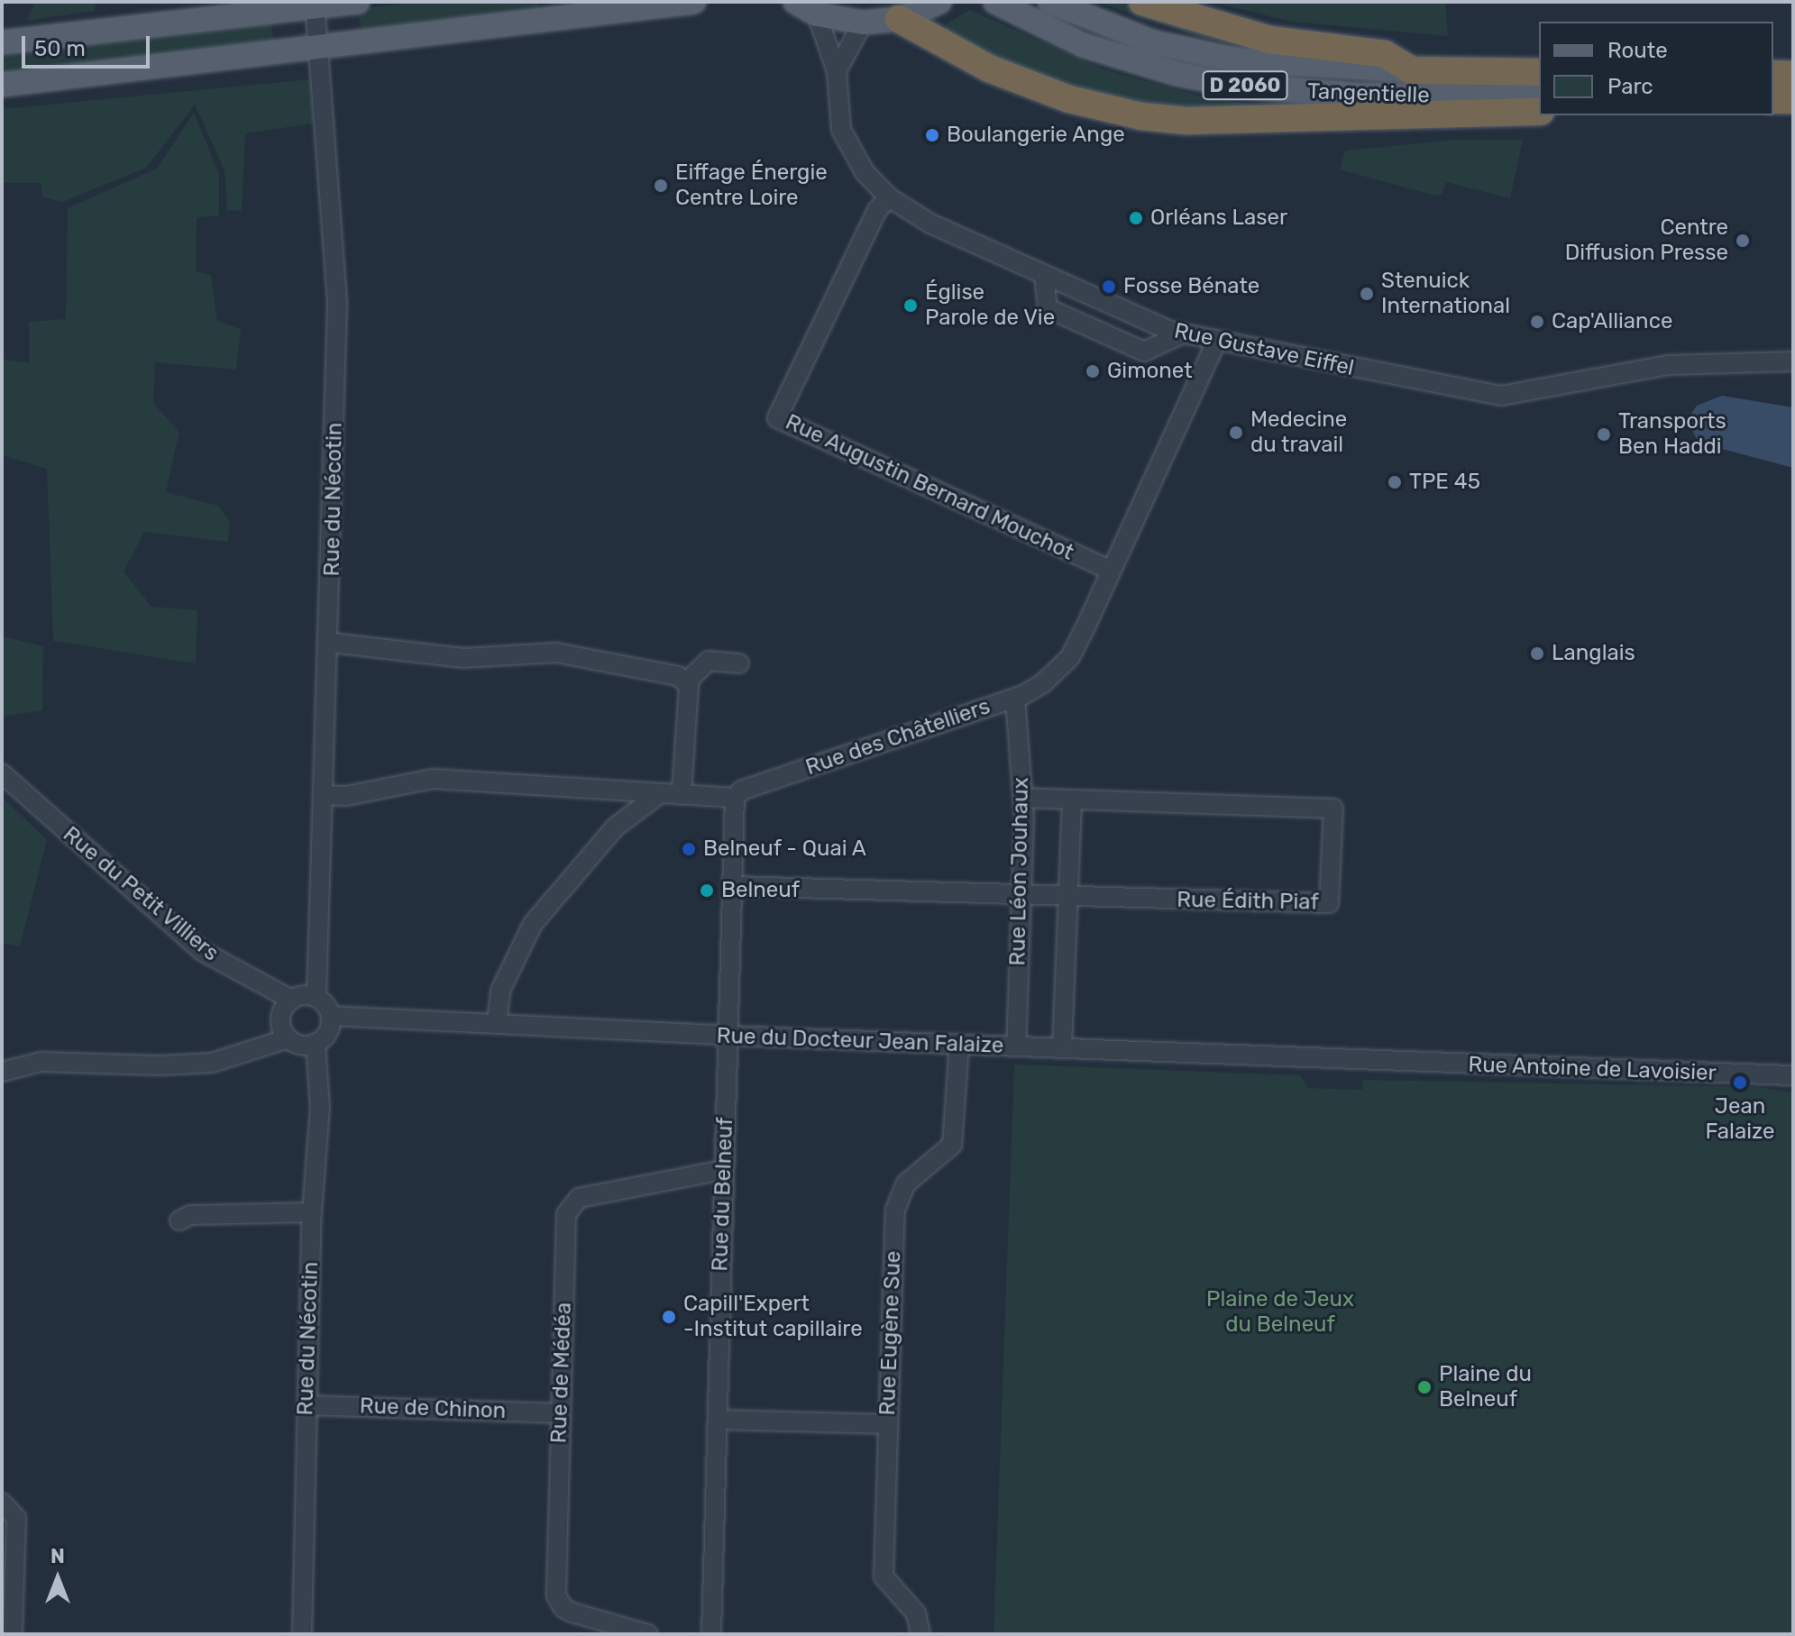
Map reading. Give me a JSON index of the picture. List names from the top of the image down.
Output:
{
  "streets": {
    "highway": ["D 2060", "Tangentielle"],
    "street": [
      "Rue Gustave Eiffel",
      "Rue Augustin Bernard Mouchot",
      "Rue du Nécotin",
      "Rue des Châtelliers",
      "Rue Léon Jouhaux",
      "Rue du Petit Villiers",
      "Rue Édith Piaf",
      "Rue du Docteur Jean Falaize",
      "Rue Antoine de Lavoisier",
      "Rue du Belneuf",
      "Rue Eugène Sue",
      "Rue de Médéa",
      "Rue de Chinon"
    ]
  },
  "crossings": [
    ["Rue Gustave Eiffel", "Rue Augustin Bernard Mouchot"],
    ["Rue Gustave Eiffel", "Rue des Châtelliers"],
    ["Rue Augustin Bernard Mouchot", "Rue des Châtelliers"],
    ["Rue du Nécotin", "Rue des Châtelliers"],
    ["Rue du Nécotin", "Rue du Petit Villiers"],
    ["Rue du Nécotin", "Rue du Docteur Jean Falaize"],
    ["Rue du Nécotin", "Rue de Chinon"],
    ["Rue des Châtelliers", "Rue Léon Jouhaux"],
    ["Rue des Châtelliers", "Rue du Belneuf"],
    ["Rue Léon Jouhaux", "Rue Édith Piaf"],
    ["Rue Léon Jouhaux", "Rue du Docteur Jean Falaize"],
    ["Rue du Petit Villiers", "Rue du Docteur Jean Falaize"],
    ["Rue Édith Piaf", "Rue du Belneuf"],
    ["Rue du Docteur Jean Falaize", "Rue Antoine de Lavoisier"],
    ["Rue du Docteur Jean Falaize", "Rue du Belneuf"],
    ["Rue du Docteur Jean Falaize", "Rue Eugène Sue"],
    ["Rue du Belneuf", "Rue de Médéa"],
    ["Rue de Médéa", "Rue de Chinon"]
  ],
  "parks": ["Plaine de Jeux du Belneuf"],
  "places": [
    "Boulangerie Ange",
    "Eiffage Énergie Centre Loire",
    "Orléans Laser",
    "Centre Diffusion Presse",
    "Fosse Bénate",
    "Stenuick International",
    "Église Parole de Vie",
    "Cap'Alliance",
    "Gimonet",
    "Medecine du travail",
    "Transports Ben Haddi",
    "TPE 45",
    "Langlais",
    "Belneuf - Quai A",
    "Belneuf",
    "Jean Falaize",
    "Capill'Expert -Institut capillaire",
    "Plaine du Belneuf"
  ],
  "legend": ["Route", "Parc"],
  "scale_bar": "50 m",
  "north": "top"
}
